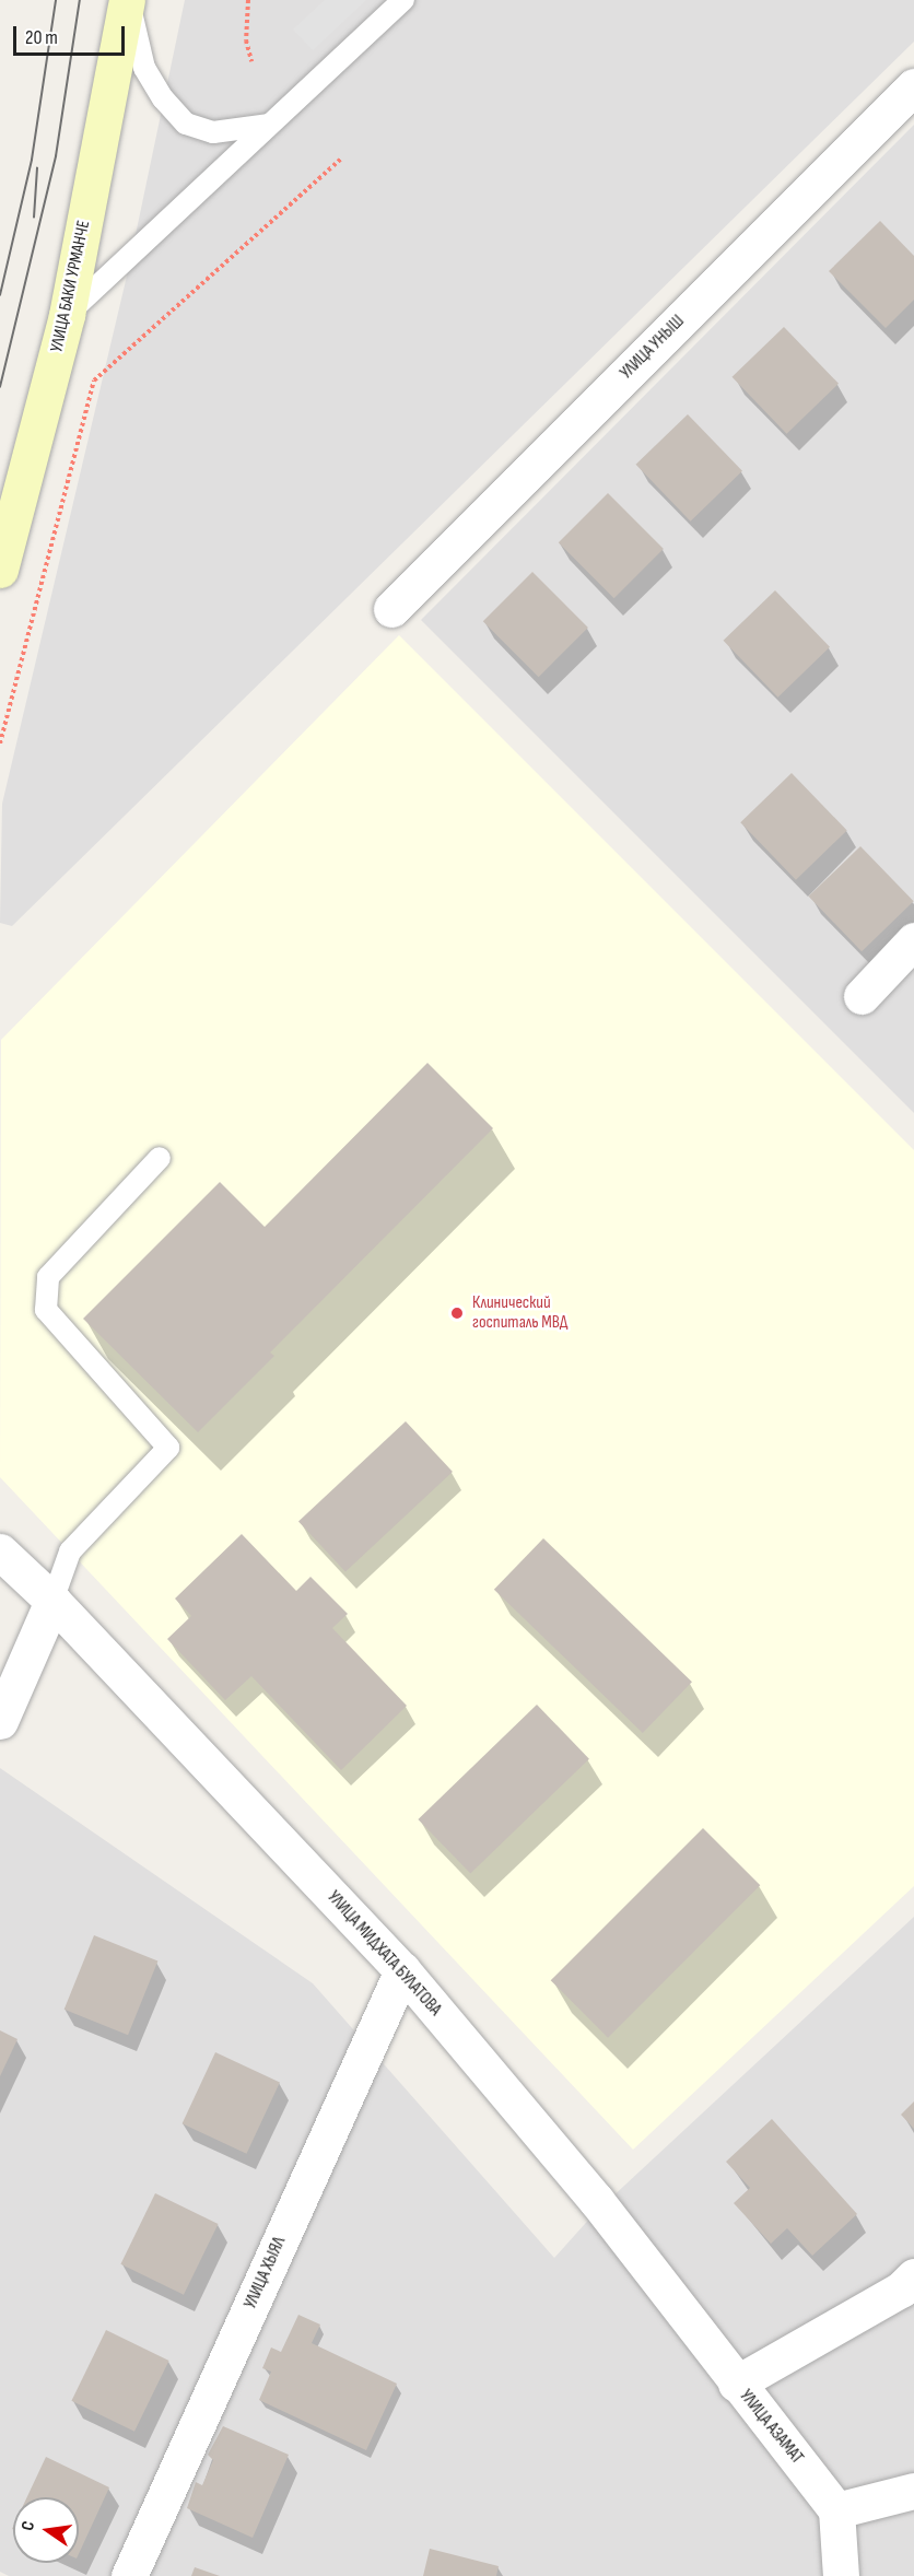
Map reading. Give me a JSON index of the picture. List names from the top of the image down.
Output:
{
  "streets": {
    "main road": ["УЛИЦА БАКИ УРМАНЧЕ"],
    "street": [
      "УЛИЦА УНЫШ",
      "УЛИЦА МИДХАТА БУЛАТОВА",
      "УЛИЦА ХЫЯЛ",
      "УЛИЦА АЗАМАТ"
    ]
  },
  "crossings": [
    ["УЛИЦА МИДХАТА БУЛАТОВА", "УЛИЦА ХЫЯЛ"],
    ["УЛИЦА МИДХАТА БУЛАТОВА", "УЛИЦА АЗАМАТ"]
  ],
  "places": ["Клинический госпиталь МВД"],
  "scale_bar": "20 m",
  "north": "left"
}
